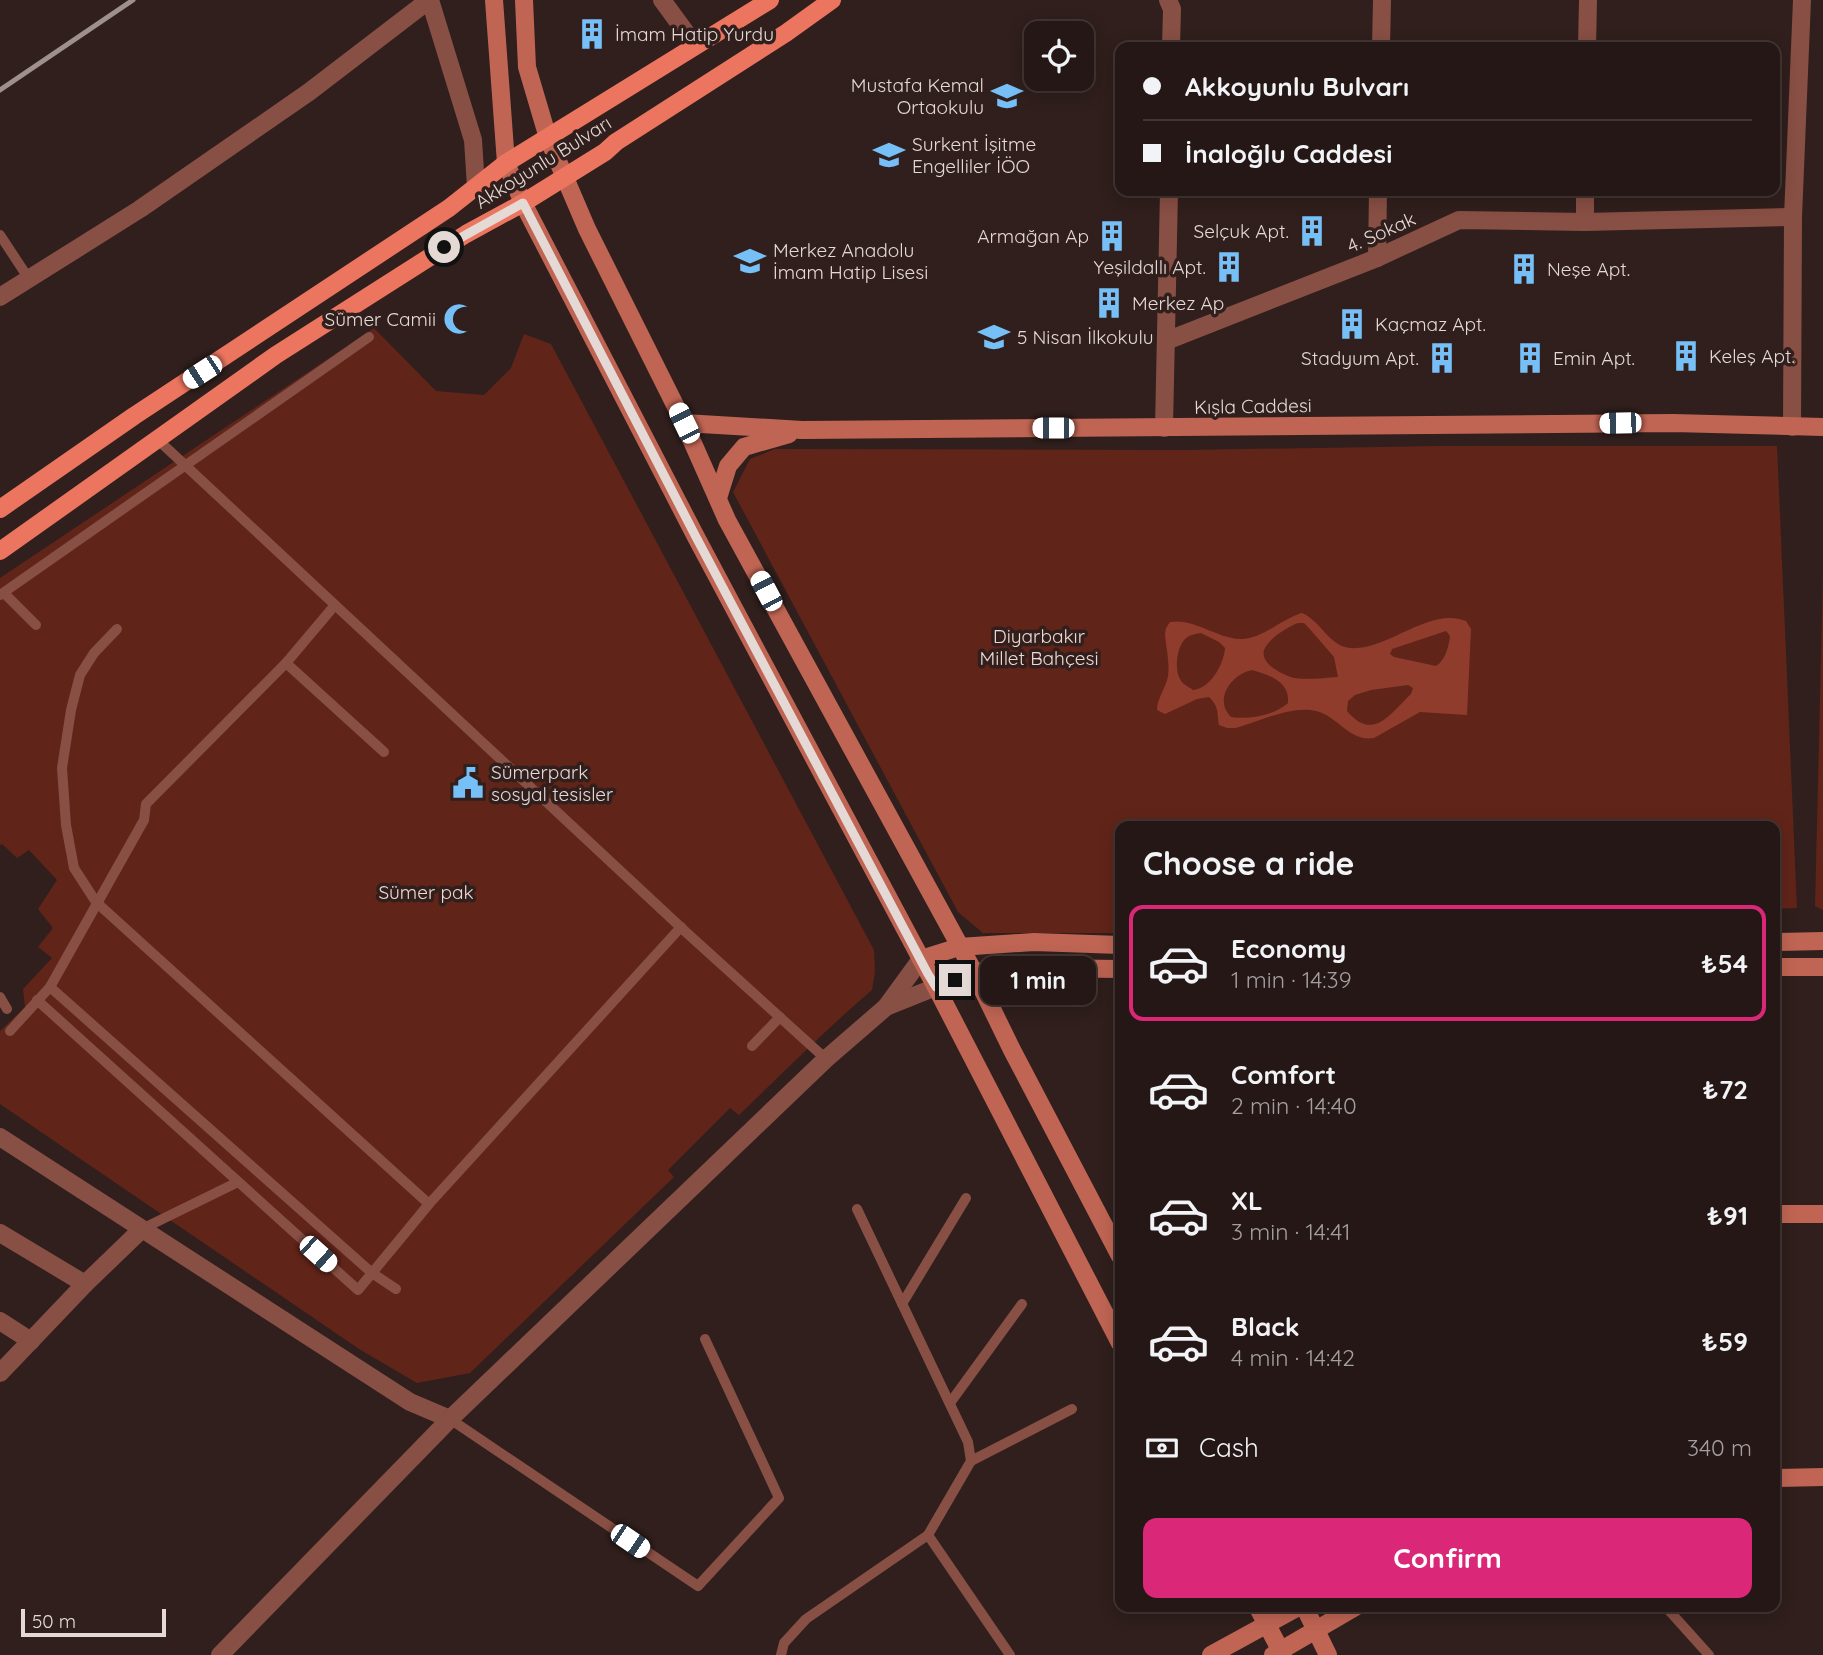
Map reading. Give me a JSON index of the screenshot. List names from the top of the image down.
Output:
{
  "streets": {
    "main road": ["Akkoyunlu Bulvarı", "Kışla Caddesi"],
    "street": ["4. Sokak"]
  },
  "parks": ["Diyarbakır Millet Bahçesi", "Sümer pak"],
  "places": {
    "building": [
      "İmam Hatip Yurdu",
      "Selçuk Apt.",
      "Armağan Ap",
      "Yeşildallı Apt.",
      "Neşe Apt.",
      "Merkez Ap",
      "Kaçmaz Apt.",
      "Keleş Apt.",
      "Stadyum Apt.",
      "Emin Apt."
    ],
    "school or university": [
      "Mustafa Kemal Ortaokulu",
      "Surkent İşitme Engelliler İÖO",
      "Merkez Anadolu İmam Hatip Lisesi",
      "5 Nisan İlkokulu"
    ],
    "mosque": ["Sümer Camii"],
    "public building": ["Sümerpark sosyal tesisler"]
  },
  "scale_bar": "50 m",
  "page": {
    "banner": ["Akkoyunlu Bulvarı", "İnaloğlu Caddesi"],
    "heading": "Choose a ride",
    "list": [
      {
        "name": "Economy",
        "note": "1 min · 14:39",
        "value": "₺54"
      },
      {
        "name": "Comfort",
        "note": "2 min · 14:40",
        "value": "₺72"
      },
      {
        "name": "XL",
        "note": "3 min · 14:41",
        "value": "₺91"
      },
      {
        "name": "Black",
        "note": "4 min · 14:42",
        "value": "₺59"
      }
    ],
    "bubble": "1 min",
    "pay": ["Cash", "340 m"],
    "buttons": "Confirm",
    "scale": "50 m"
  }
}
